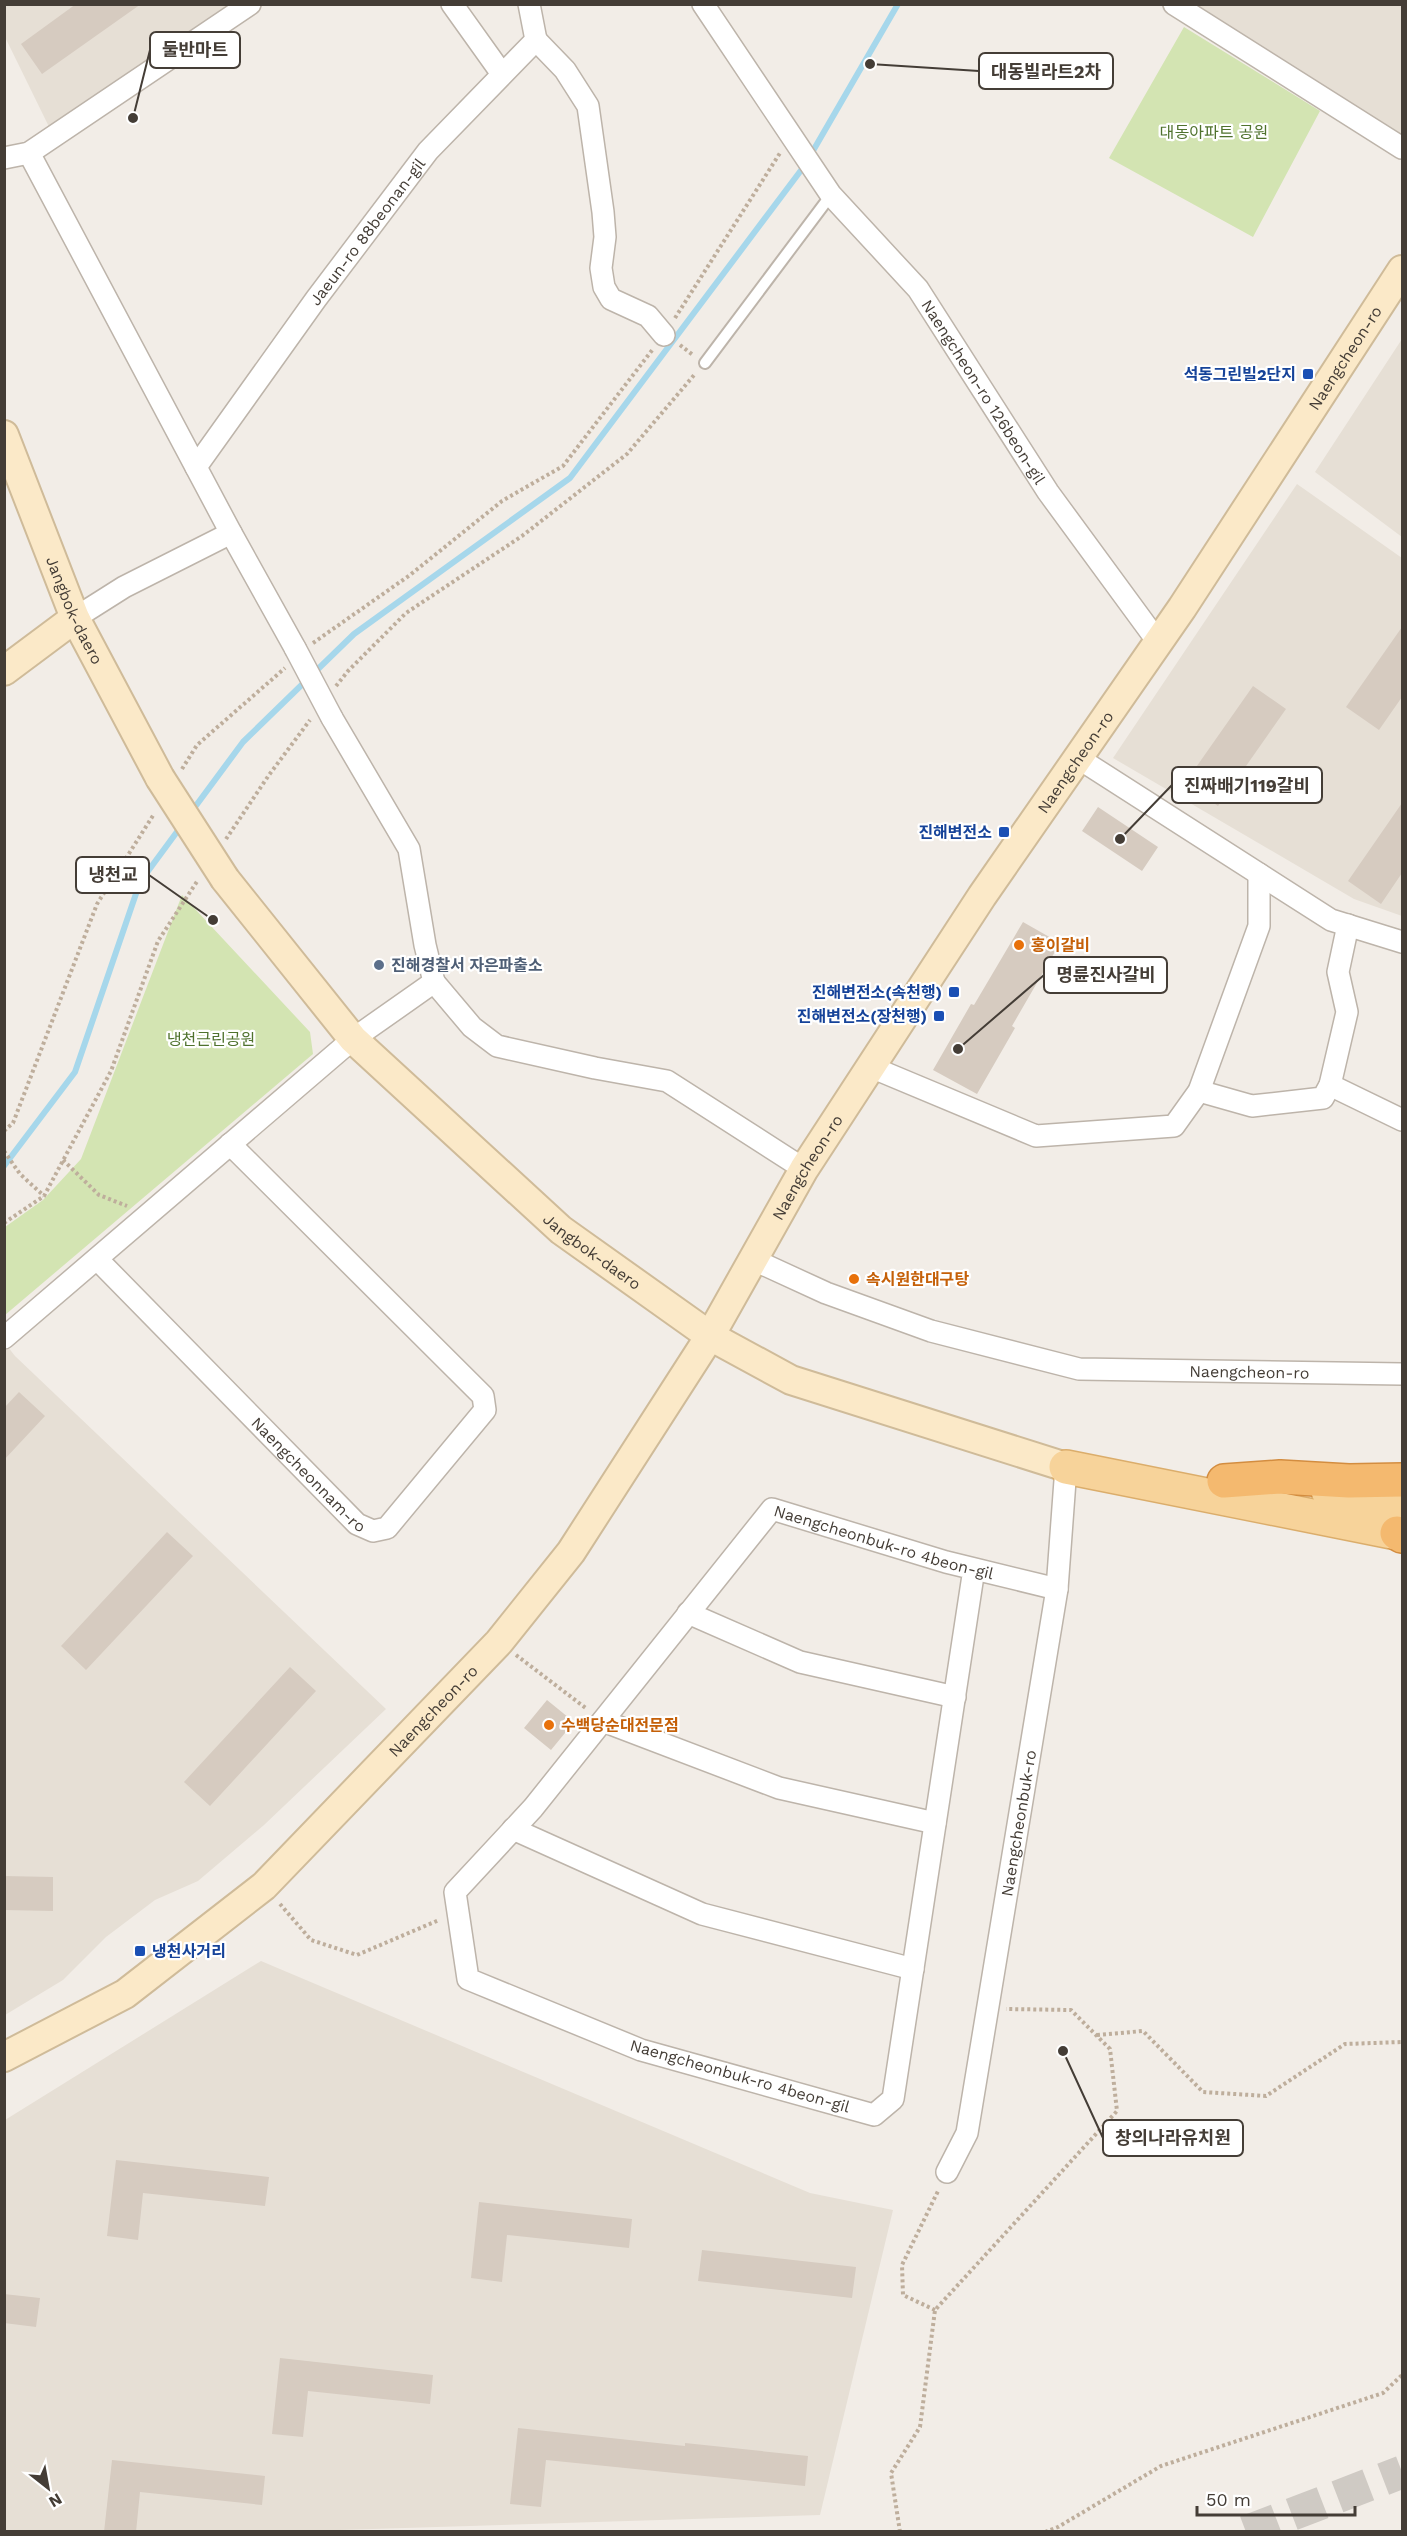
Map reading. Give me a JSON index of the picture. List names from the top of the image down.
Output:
{
  "streets": {
    "main road": ["Naengcheon-ro", "Jangbok-daero"],
    "street": [
      "Jaeun-ro 88beonan-gil",
      "Naengcheon-ro 126beon-gil",
      "Naengcheonnam-ro",
      "Naengcheonbuk-ro 4beon-gil",
      "Naengcheonbuk-ro"
    ]
  },
  "crossings": [
    ["Naengcheon-ro", "Naengcheon-ro 126beon-gil"],
    ["Naengcheon-ro", "Jangbok-daero"],
    ["Jangbok-daero", "Naengcheonbuk-ro"],
    ["Naengcheonbuk-ro 4beon-gil", "Naengcheonbuk-ro"]
  ],
  "parks": ["대동아파트 공원", "냉천근린공원"],
  "places": {
    "other": [
      "대동빌라트2차",
      "둘반마트",
      "진짜배기119갈비",
      "냉천교",
      "홍이갈비",
      "진해경찰서 자은파출소",
      "명륜진사갈비",
      "속시원한대구탕",
      "수백당순대전문점",
      "창의나라유치원"
    ],
    "transit": [
      "석동그린빌2단지",
      "진해변전소",
      "진해변전소(속천행)",
      "진해변전소(장천행)",
      "냉천사거리"
    ]
  },
  "scale_bar": "50 m",
  "north": "bottom right"
}
